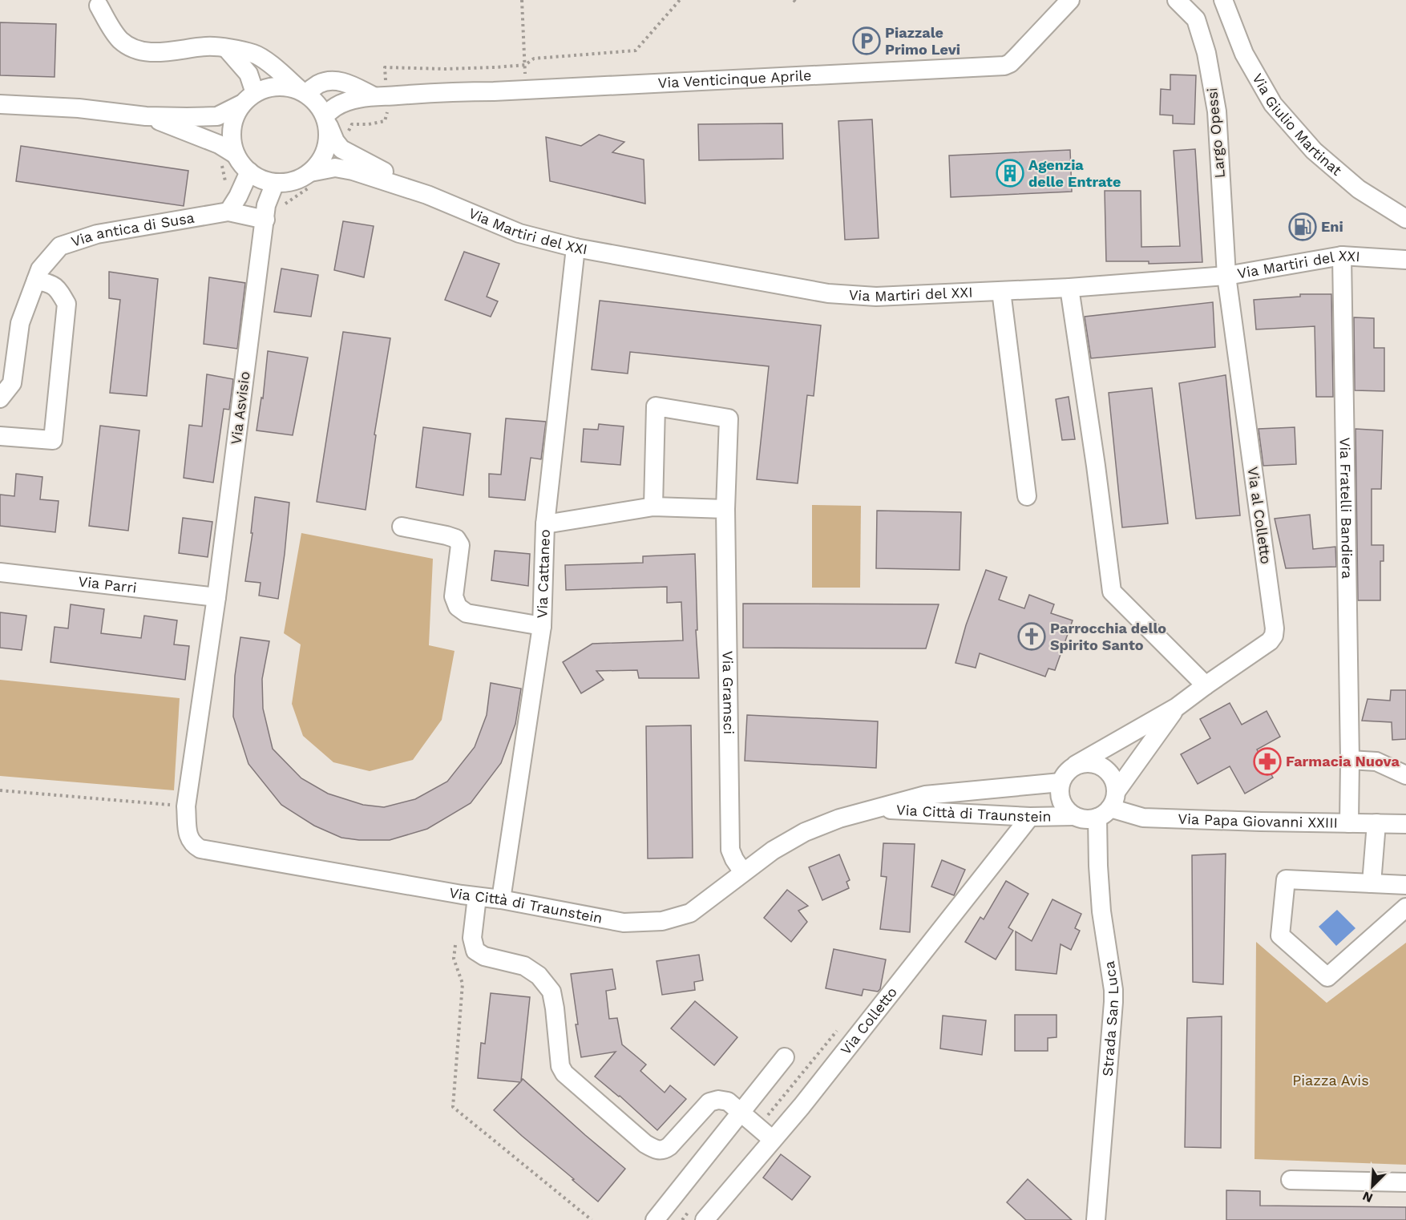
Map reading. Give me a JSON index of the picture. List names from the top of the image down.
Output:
{
  "streets": {
    "street": [
      "Via Venticinque Aprile",
      "Via Giulio Martinat",
      "Largo Opessi",
      "Via antica di Susa",
      "Via Martiri del XXI",
      "Via Asvisio",
      "Via Fratelli Bandiera",
      "Via al Colletto",
      "Via Cattaneo",
      "Via Parri",
      "Via Gramsci",
      "Via Città di Traunstein",
      "Via Papa Giovanni XXIII",
      "Strada San Luca",
      "Via Colletto"
    ]
  },
  "crossings": [
    ["Via Venticinque Aprile", "Via Martiri del XXI"],
    ["Via Venticinque Aprile", "Via Asvisio"],
    ["Largo Opessi", "Via Martiri del XXI"],
    ["Largo Opessi", "Via al Colletto"],
    ["Via Martiri del XXI", "Via Asvisio"],
    ["Via Martiri del XXI", "Via Fratelli Bandiera"],
    ["Via Martiri del XXI", "Via al Colletto"],
    ["Via Martiri del XXI", "Via Cattaneo"],
    ["Via Asvisio", "Via Parri"],
    ["Via Asvisio", "Via Città di Traunstein"],
    ["Via Fratelli Bandiera", "Via Papa Giovanni XXIII"],
    ["Via al Colletto", "Via Città di Traunstein"],
    ["Via al Colletto", "Via Papa Giovanni XXIII"],
    ["Via al Colletto", "Strada San Luca"],
    ["Via Cattaneo", "Via Città di Traunstein"],
    ["Via Gramsci", "Via Città di Traunstein"],
    ["Via Città di Traunstein", "Via Papa Giovanni XXIII"],
    ["Via Città di Traunstein", "Strada San Luca"],
    ["Via Città di Traunstein", "Via Colletto"],
    ["Via Papa Giovanni XXIII", "Strada San Luca"]
  ],
  "parks": ["Piazza Avis"],
  "places": {
    "parking": ["Piazzale Primo Levi"],
    "building": ["Agenzia delle Entrate"],
    "fuel station": ["Eni"],
    "church": ["Parrocchia dello Spirito Santo"],
    "pharmacy": ["Farmacia Nuova"]
  },
  "north": "bottom left"
}
